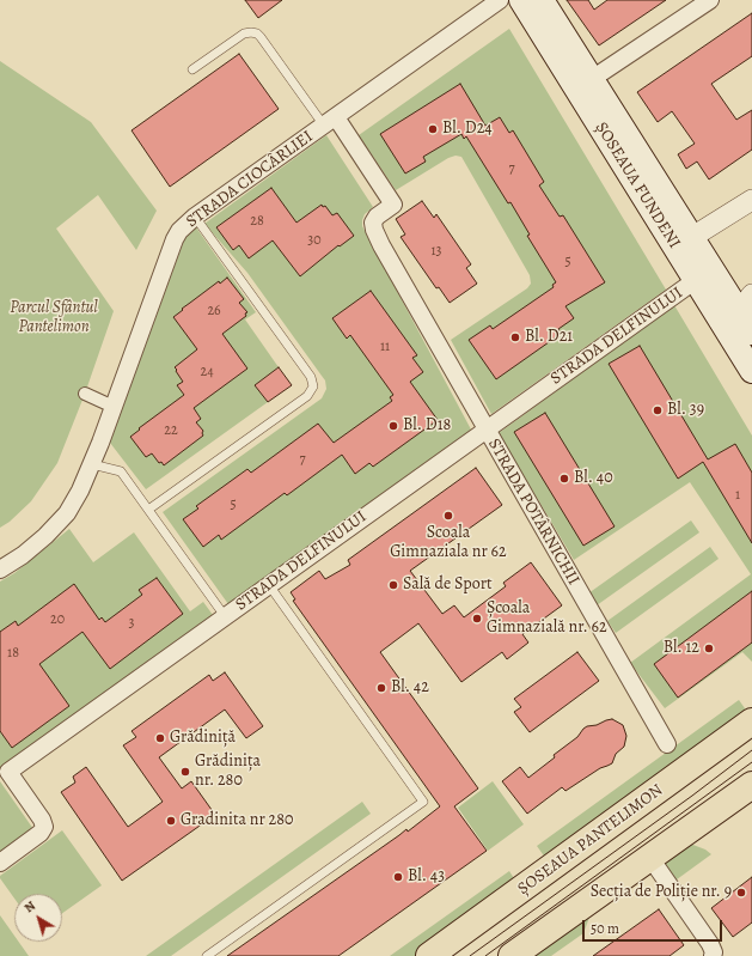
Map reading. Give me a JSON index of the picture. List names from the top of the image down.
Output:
{
  "streets": {
    "main road": ["ȘOSEAUA FUNDENI", "ȘOSEAUA PANTELIMON"],
    "street": ["STRADA CIOCÂRLIEI", "STRADA DELFINULUI", "STRADA POTÂRNICHII"]
  },
  "crossings": [
    ["STRADA CIOCÂRLIEI", "STRADA POTÂRNICHII"],
    ["ȘOSEAUA FUNDENI", "STRADA DELFINULUI"],
    ["STRADA DELFINULUI", "STRADA POTÂRNICHII"]
  ],
  "parks": ["Parcul Sfântul Pantelimon"],
  "places": [
    "Bl. D24",
    "Bl. D21",
    "Bl. 39",
    "Bl. D18",
    "Bl. 40",
    "Scoala Gimnaziala nr 62",
    "Sală de Sport",
    "Școala Gimnazială nr. 62",
    "Bl. 12",
    "Bl. 42",
    "Grădiniță",
    "Grădinița nr. 280",
    "Gradinita nr 280",
    "Bl. 43",
    "Secția de Poliție nr. 9"
  ],
  "house_numbers": [
    "7",
    "28",
    "30",
    "13",
    "5",
    "26",
    "11",
    "24",
    "22",
    "7",
    "1",
    "5",
    "20",
    "3",
    "18"
  ],
  "scale_bar": "50 m",
  "north": "top left"
}
